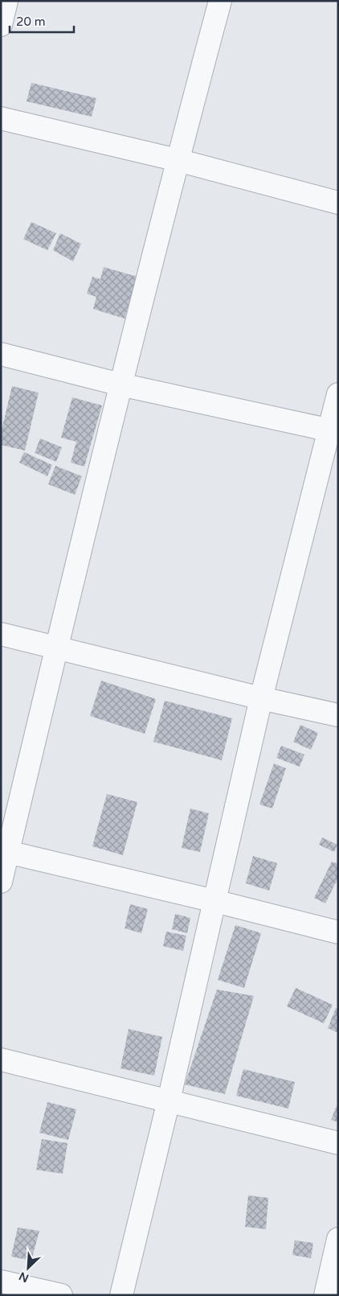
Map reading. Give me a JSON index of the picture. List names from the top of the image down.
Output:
{
  "scale_bar": "20 m",
  "north": "bottom left"
}
